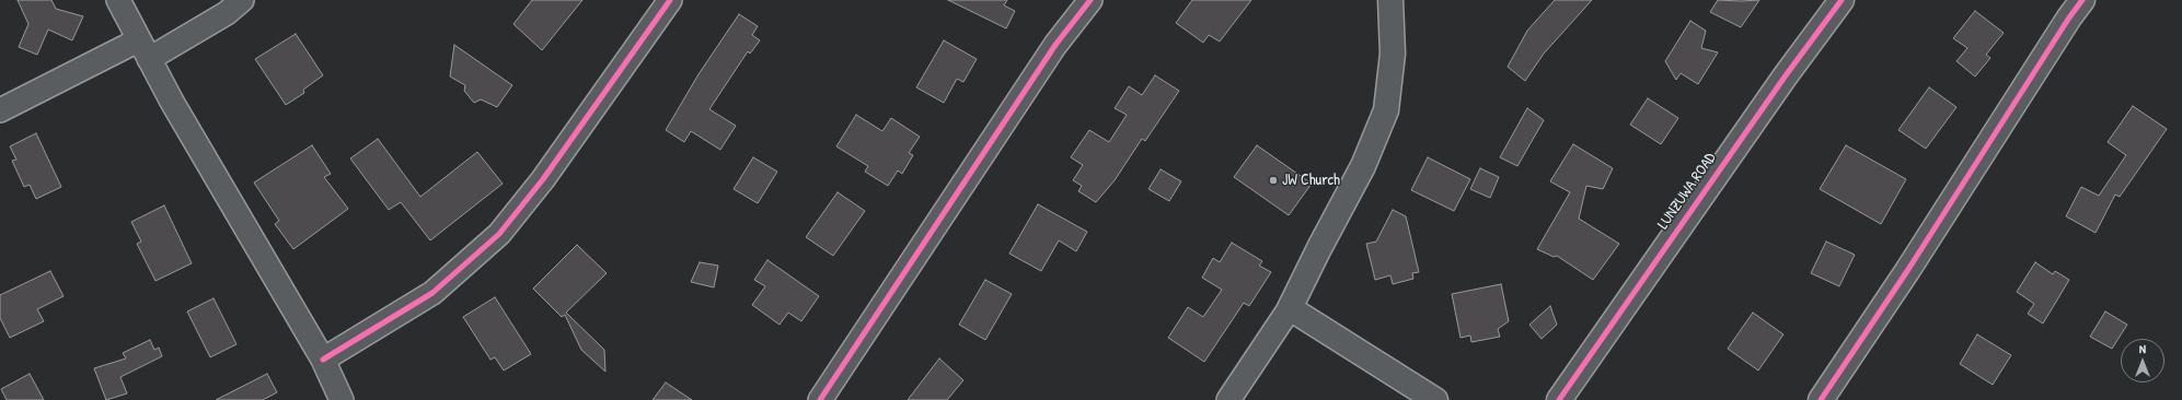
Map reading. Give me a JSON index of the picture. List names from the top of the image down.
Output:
{
  "streets": {
    "street": ["LUNZUWA ROAD"]
  },
  "places": ["JW Church"],
  "north": "top"
}
